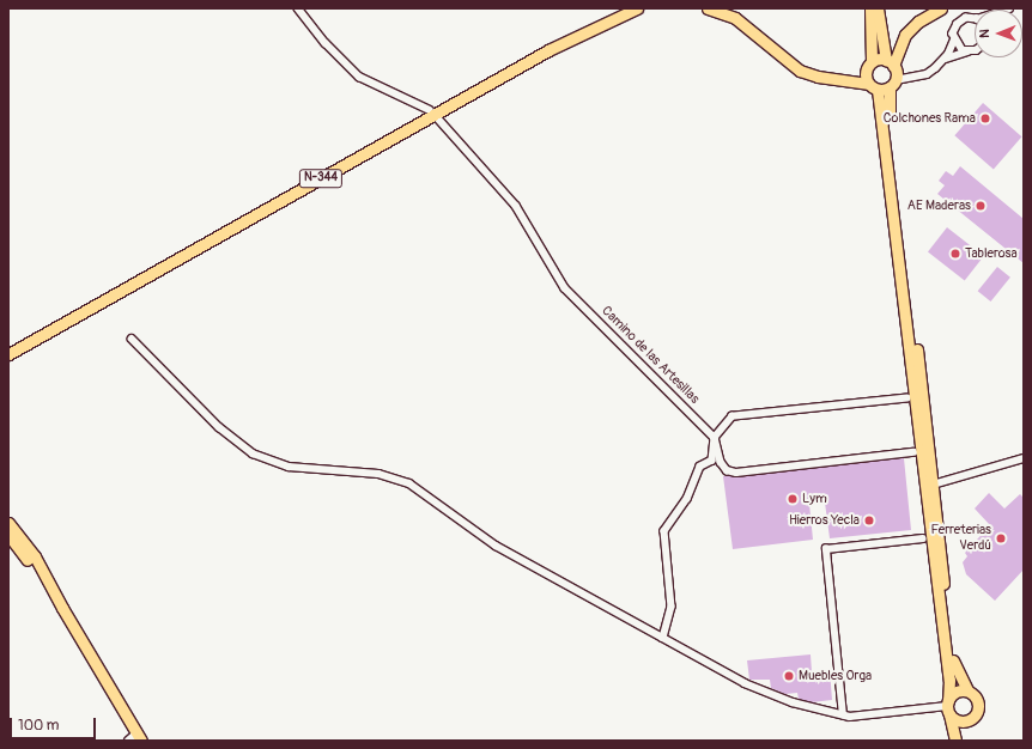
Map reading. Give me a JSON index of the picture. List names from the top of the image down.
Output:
{
  "streets": {
    "main road": ["N-344"],
    "street": ["Camino de las Artesillas"]
  },
  "places": [
    "Colchones Rama",
    "AE Maderas",
    "Tablerosa",
    "Lym",
    "Hierros Yecla",
    "Ferreterias Verdú",
    "Muebles Orga"
  ],
  "scale_bar": "100 m",
  "north": "left"
}
